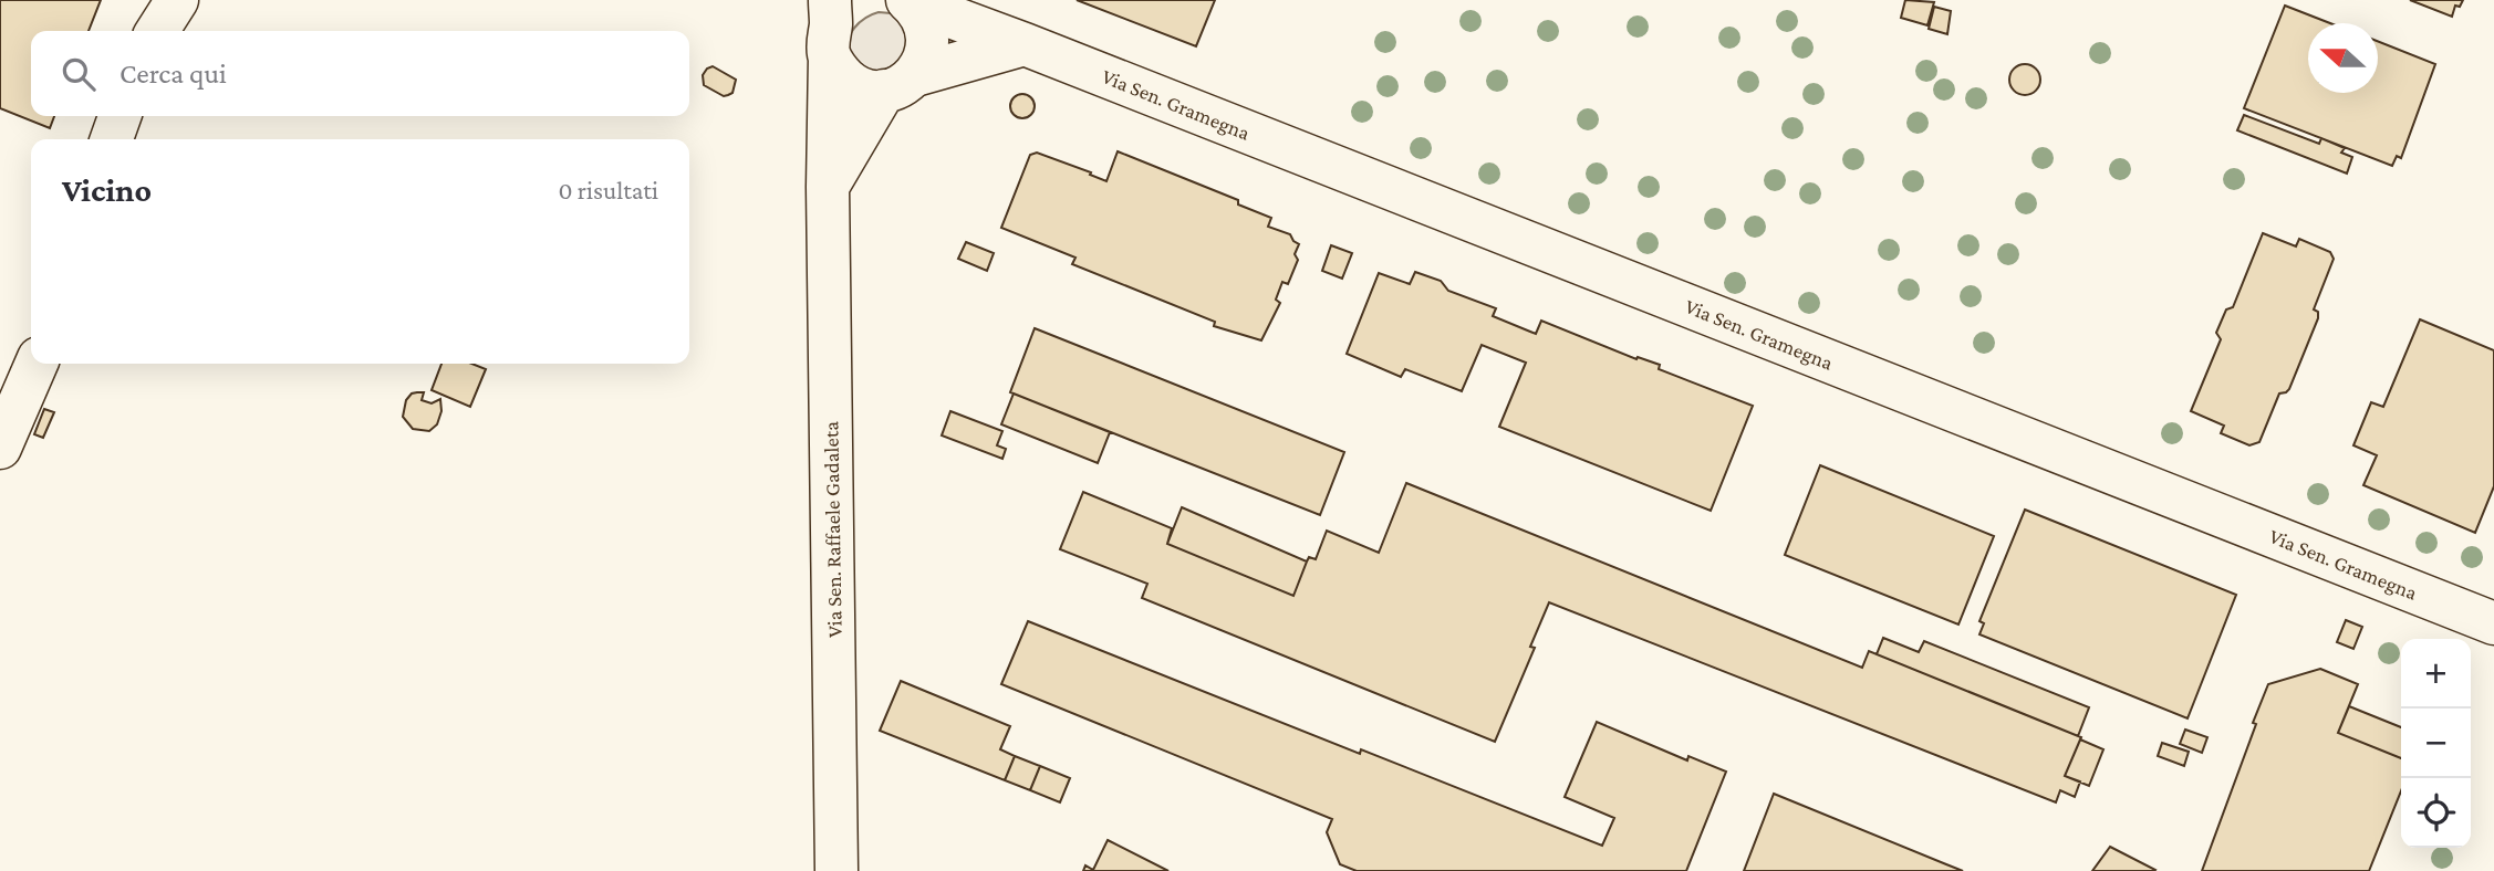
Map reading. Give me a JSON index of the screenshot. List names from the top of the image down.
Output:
{
  "streets": {
    "street": ["Via Sen. Gramegna", "Via Sen. Raffaele Gadaleta"]
  },
  "north": "left",
  "page": {
    "search": "Cerca qui",
    "heading": ["Vicino", "0 risultati"],
    "map_buttons": ["+", "−"]
  }
}
